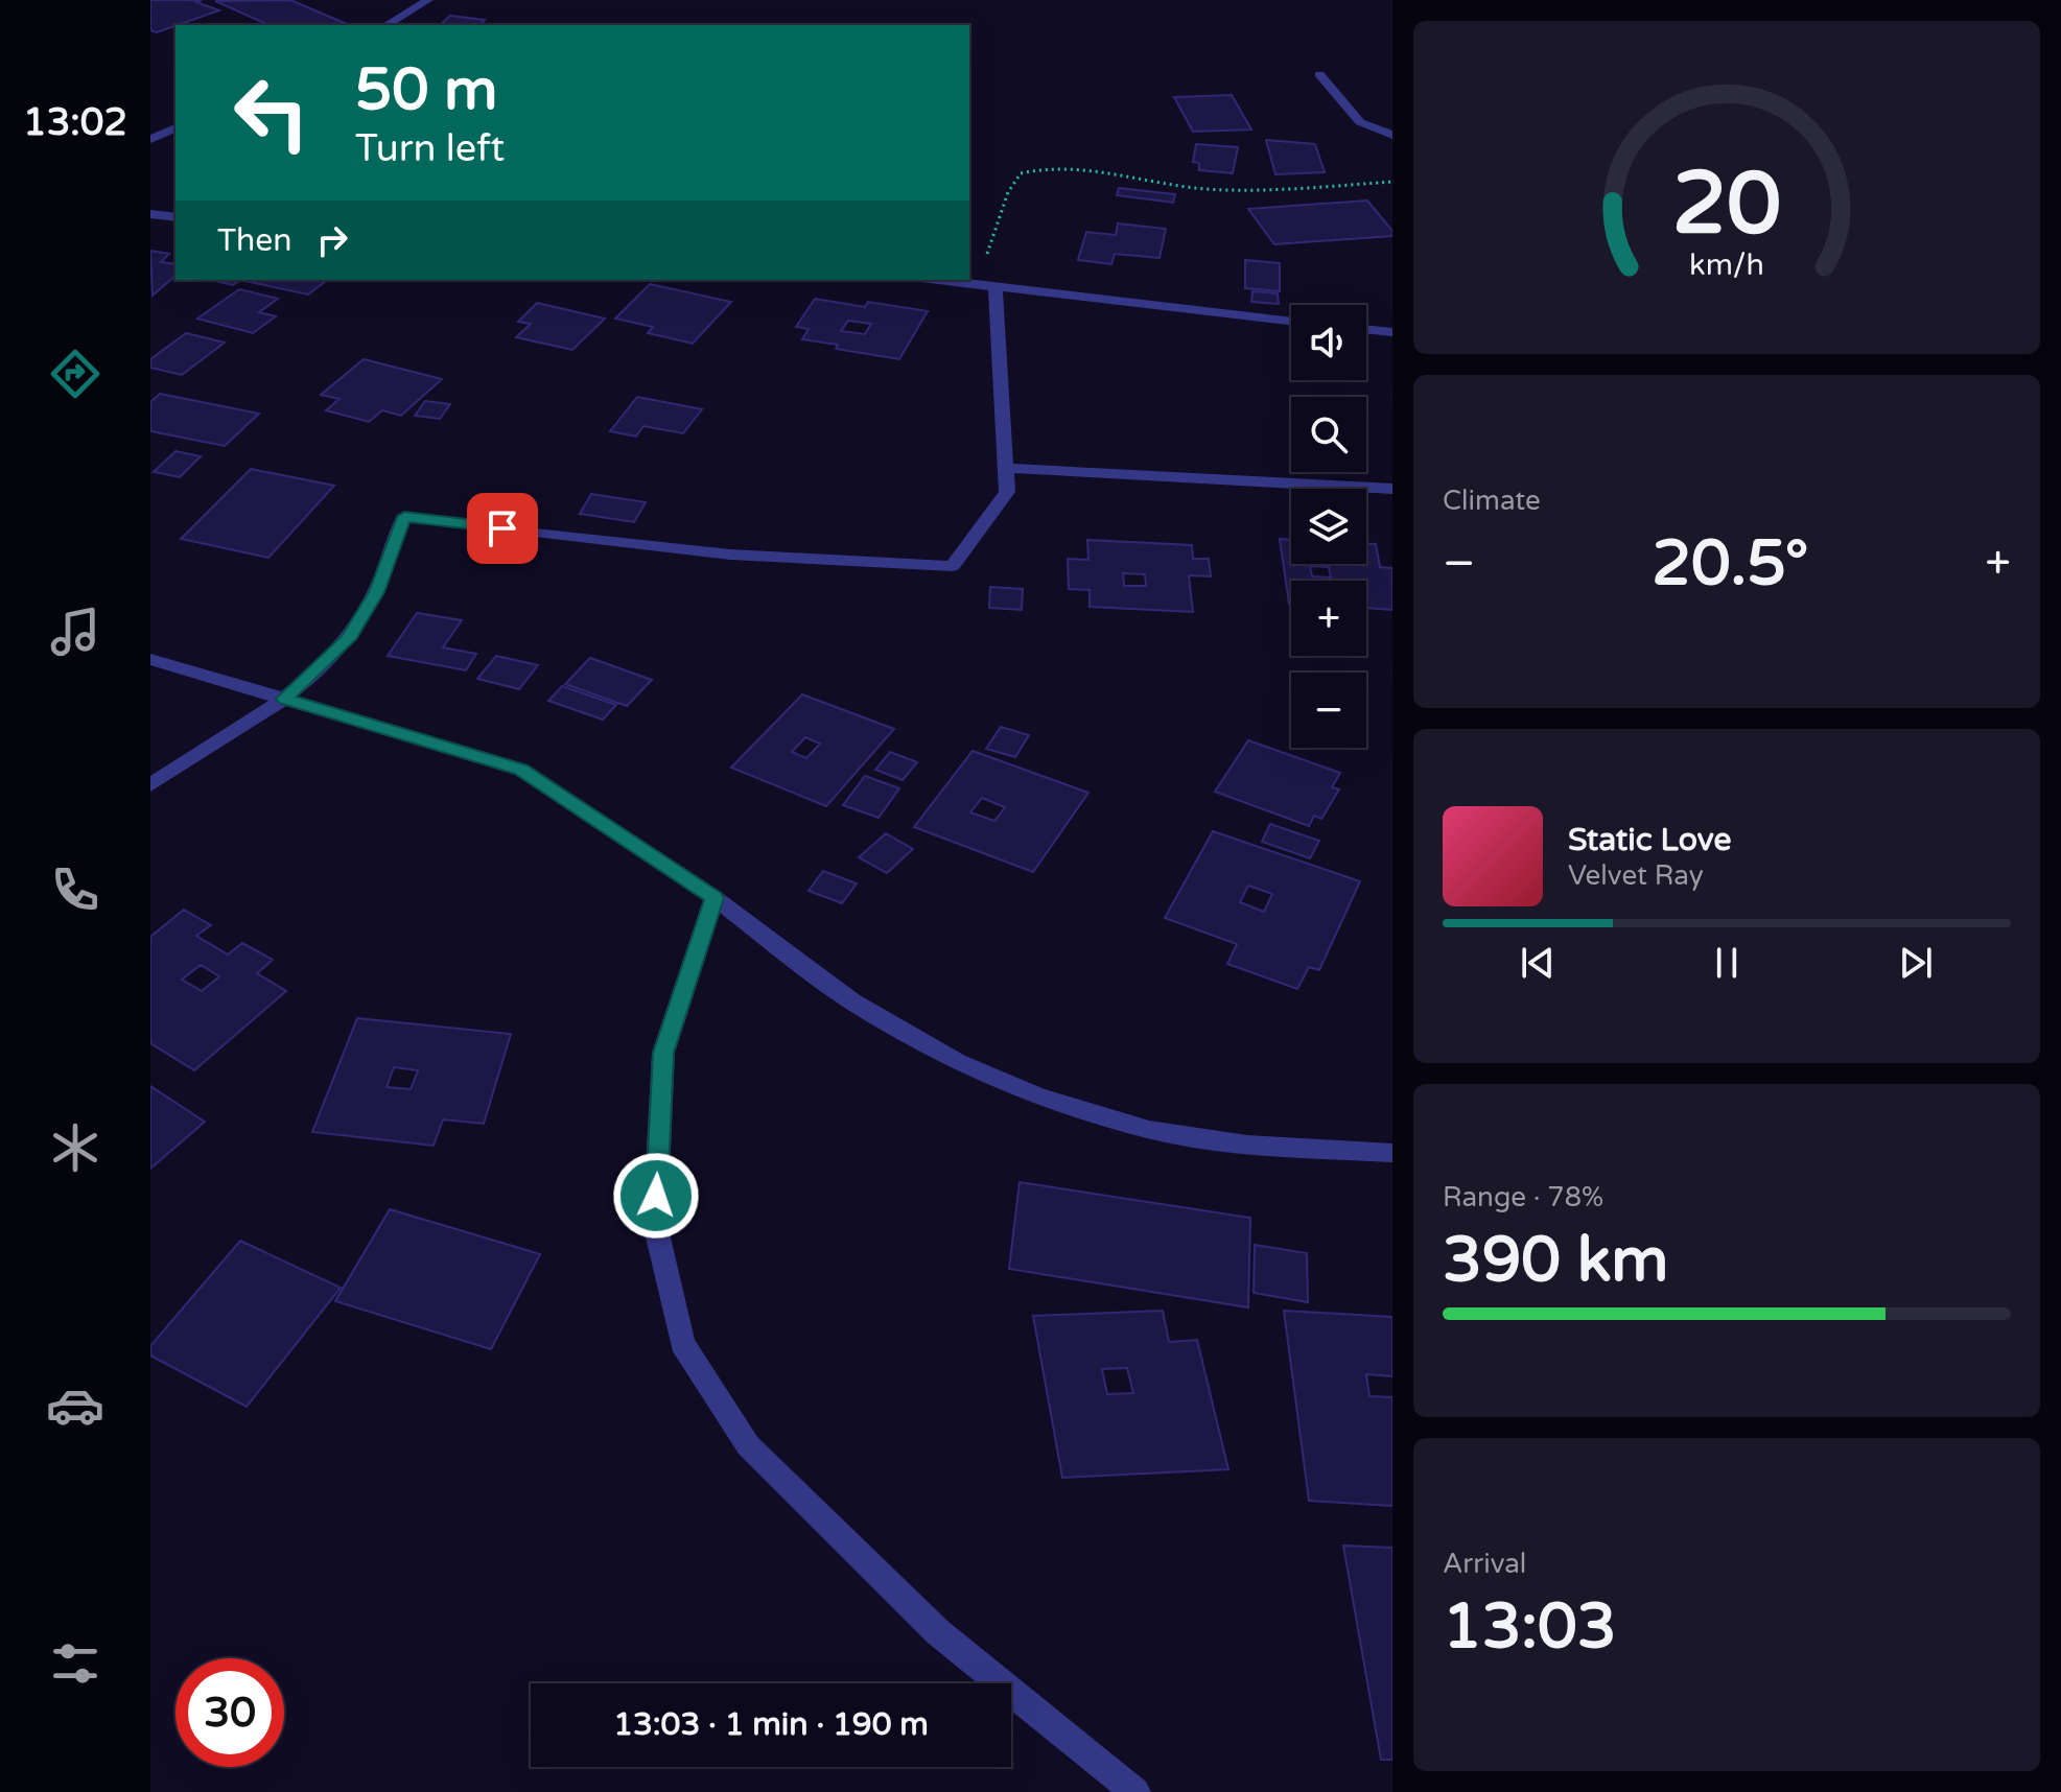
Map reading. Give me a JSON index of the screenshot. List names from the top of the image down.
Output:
{
  "page": {
    "tabs": "13:02",
    "turn": ["50 m", "Turn left"],
    "then": "Then",
    "map_buttons": ["+", "−"],
    "tile": [
      "Climate",
      ["Range · 78%", "390 km"],
      ["Arrival", "13:03"]
    ],
    "heat": ["−", "20.5°", "+"],
    "song": ["Static Love", "Velvet Ray"],
    "limit": "30",
    "trip": "13:03 · 1 min · 190 m",
    "gauge": ["20", "km/h"]
  }
}
